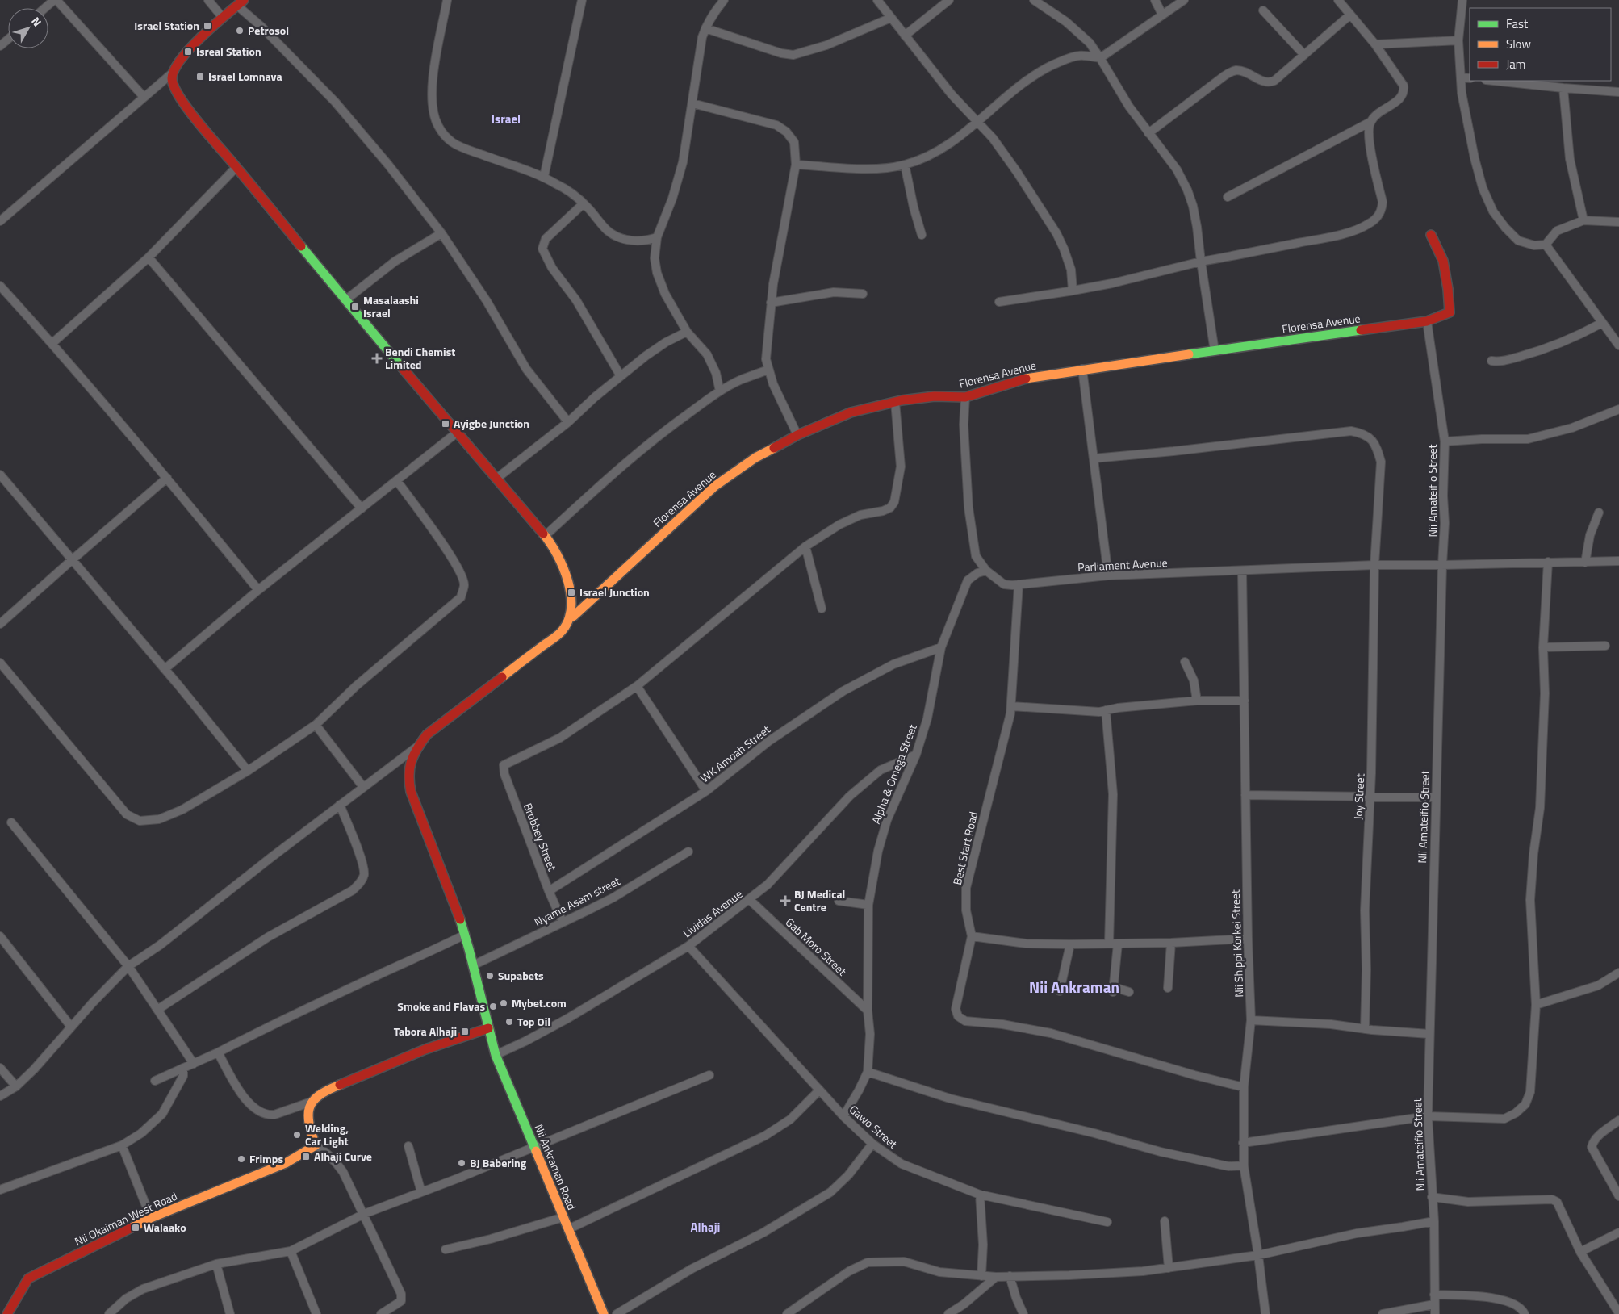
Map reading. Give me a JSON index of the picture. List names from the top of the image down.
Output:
{
  "streets": {
    "street": [
      "Florensa Avenue",
      "Nii Amateifio Street",
      "Parliament Avenue",
      "WK Amoah Street",
      "Alpha & Omega Street",
      "Joy Street",
      "Brobbey Street",
      "Best Start Road",
      "Nyame Asem street",
      "Lividas Avenue",
      "Nii Shippi Korkei Street",
      "Gab Moro Street",
      "Gawo Street",
      "Nii Ankraman Road",
      "Nii Okaiman West Road"
    ]
  },
  "crossings": [
    ["Florensa Avenue", "Nii Amateifio Street"],
    ["Florensa Avenue", "Parliament Avenue"],
    ["Florensa Avenue", "Nii Ankraman Road"],
    ["Nii Amateifio Street", "Parliament Avenue"],
    ["Parliament Avenue", "Alpha & Omega Street"],
    ["Parliament Avenue", "Joy Street"],
    ["Parliament Avenue", "Best Start Road"],
    ["Parliament Avenue", "Nii Shippi Korkei Street"],
    ["WK Amoah Street", "Alpha & Omega Street"],
    ["WK Amoah Street", "Brobbey Street"],
    ["Alpha & Omega Street", "Lividas Avenue"],
    ["Alpha & Omega Street", "Gab Moro Street"],
    ["Alpha & Omega Street", "Gawo Street"],
    ["Brobbey Street", "Nyame Asem street"],
    ["Best Start Road", "Nii Shippi Korkei Street"],
    ["Nyame Asem street", "Nii Ankraman Road"],
    ["Lividas Avenue", "Gab Moro Street"],
    ["Lividas Avenue", "Gawo Street"],
    ["Lividas Avenue", "Nii Ankraman Road"]
  ],
  "districts": ["Israel", "Nii Ankraman", "Alhaji"],
  "places": {
    "transit": [
      "Israel Station",
      "Isreal Station",
      "Israel Lomnava",
      "Masalaashi Israel",
      "Ayigbe Junction",
      "Israel Junction",
      "Tabora Alhaji",
      "Alhaji Curve",
      "Walaako"
    ],
    "other": [
      "Petrosol",
      "Supabets",
      "Mybet.com",
      "Smoke and Flavas",
      "Top Oil",
      "Welding, Car Light",
      "Frimps",
      "BJ Babering"
    ],
    "health": ["Bendi Chemist Limited", "BJ Medical Centre"]
  },
  "legend": ["Fast", "Slow", "Jam"],
  "north": "top right"
}
